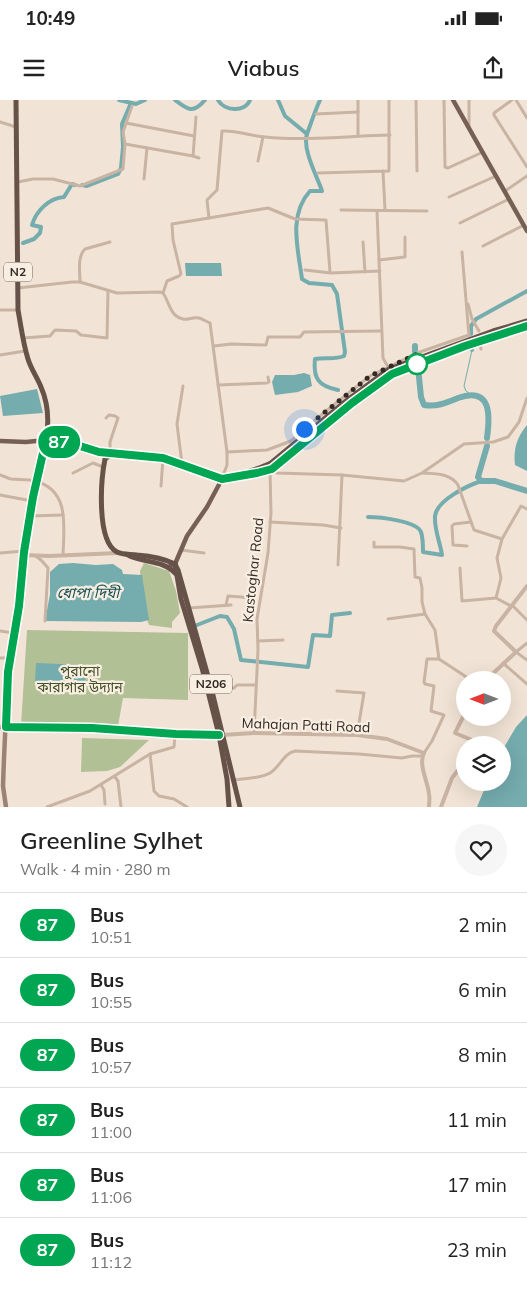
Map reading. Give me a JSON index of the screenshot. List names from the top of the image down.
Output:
{
  "streets": {
    "highway": ["N2", "N206"],
    "street": ["Kastoghar Road", "Mahajan Patti Road"]
  },
  "crossings": [
    ["Kastoghar Road", "Mahajan Patti Road"],
    ["N206", "Mahajan Patti Road"]
  ],
  "water": ["ধোপা দিঘী"],
  "parks": ["পুরানো কারাগার উদ্যান"],
  "lines": ["bus line 87"],
  "north": "left",
  "page": {
    "status": "10:49",
    "header": "Viabus",
    "on_map": "87",
    "heading": ["Greenline Sylhet", "Walk · 4 min · 280 m"],
    "list": [
      {
        "mark": "87",
        "name": "Bus",
        "note": "10:51",
        "value": "2 min"
      },
      {
        "mark": "87",
        "name": "Bus",
        "note": "10:55",
        "value": "6 min"
      },
      {
        "mark": "87",
        "name": "Bus",
        "note": "10:57",
        "value": "8 min"
      },
      {
        "mark": "87",
        "name": "Bus",
        "note": "11:00",
        "value": "11 min"
      },
      {
        "mark": "87",
        "name": "Bus",
        "note": "11:06",
        "value": "17 min"
      },
      {
        "mark": "87",
        "name": "Bus",
        "note": "11:12",
        "value": "23 min"
      }
    ]
  }
}
